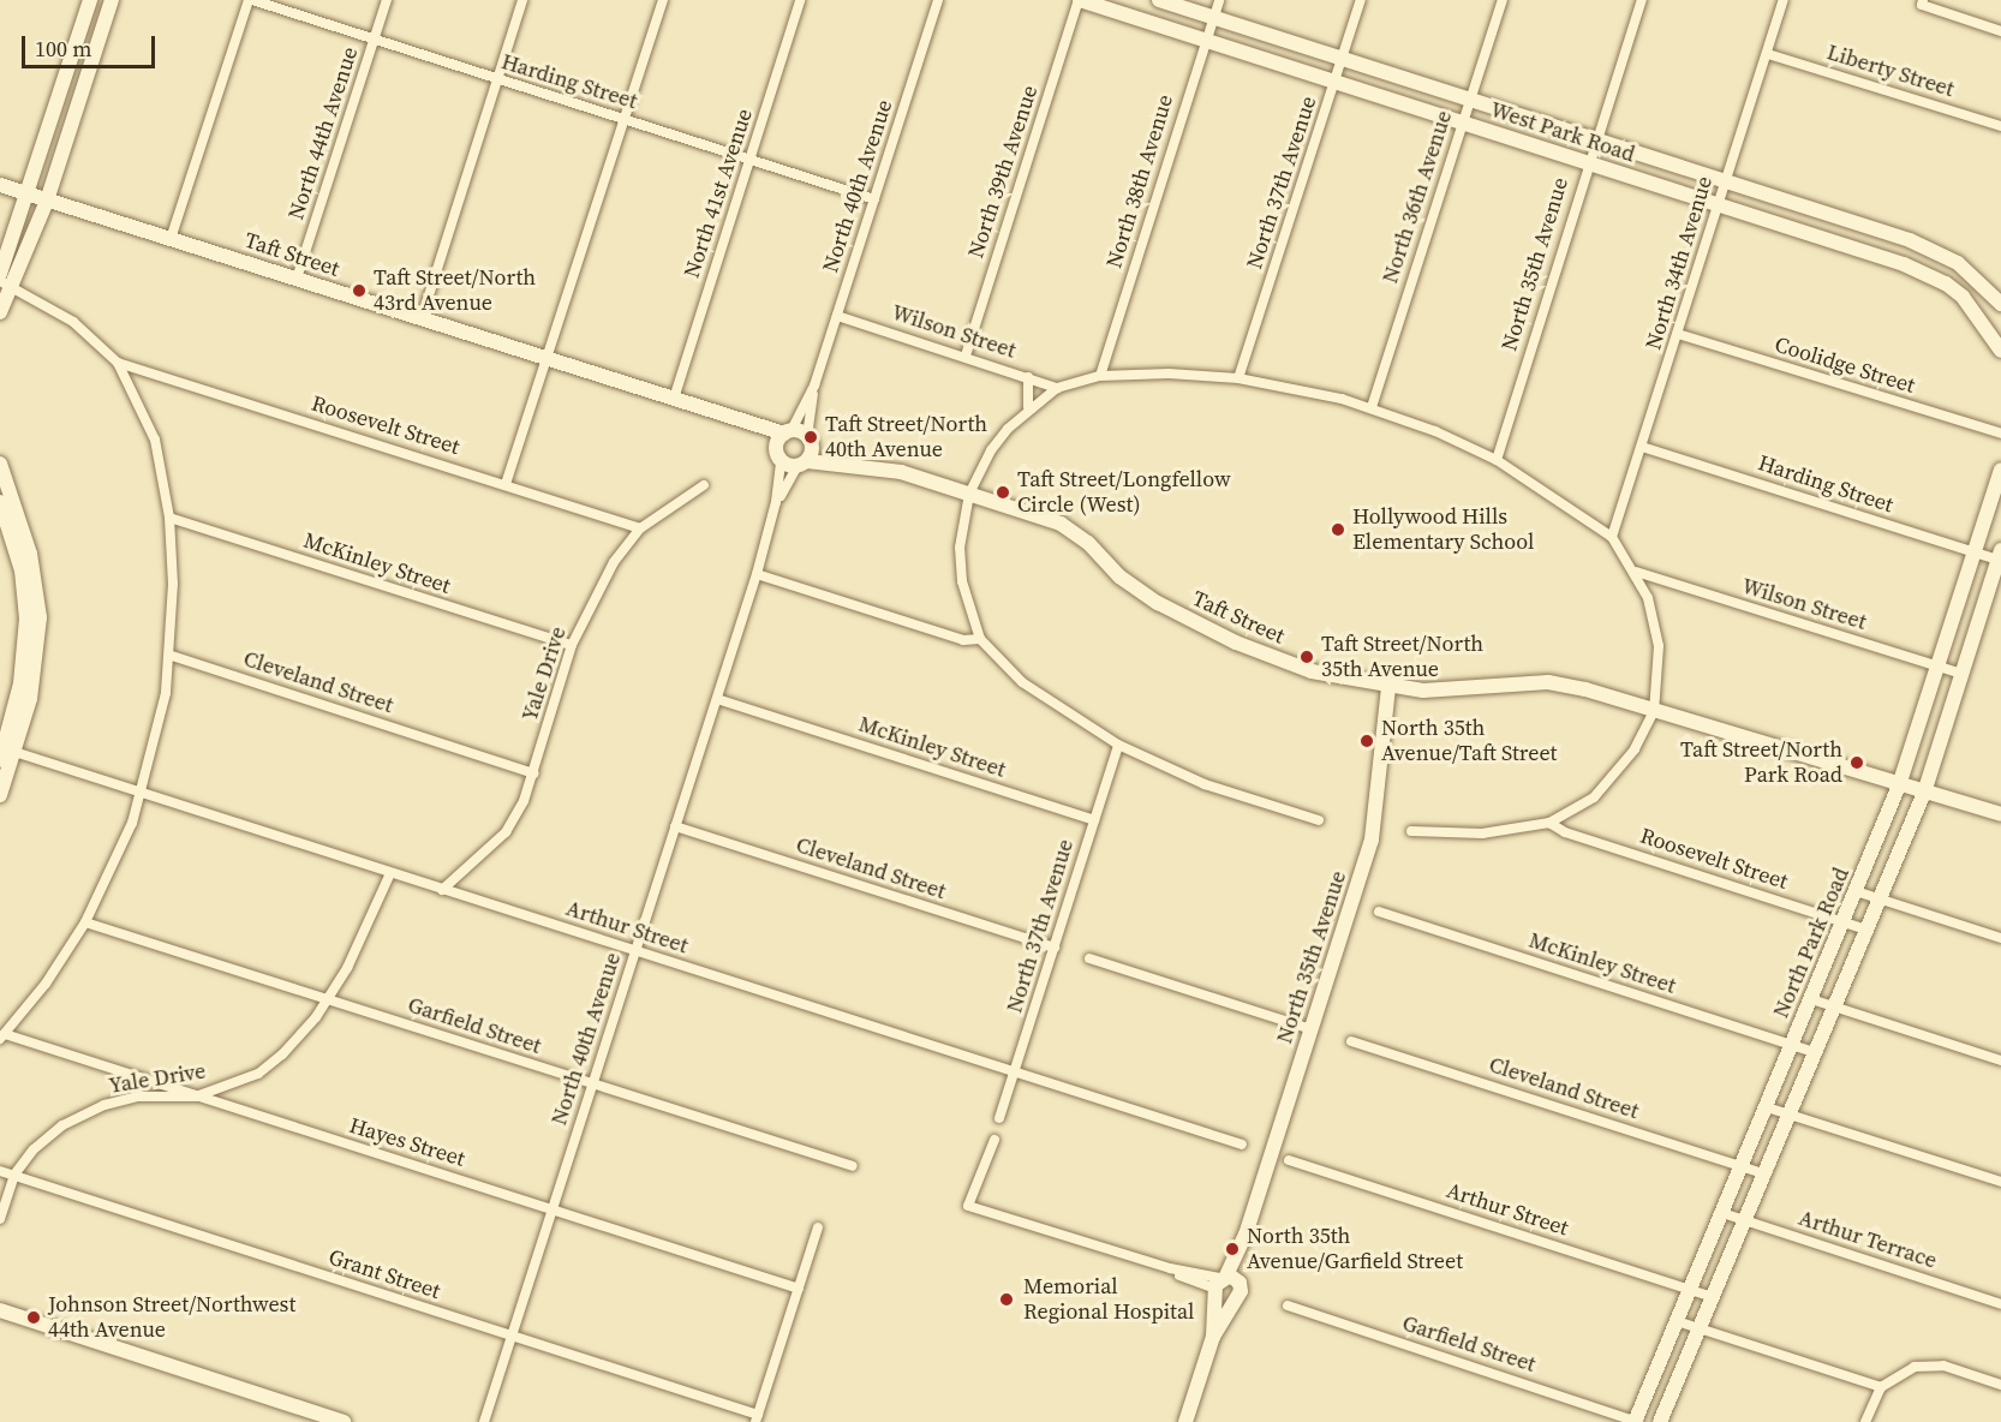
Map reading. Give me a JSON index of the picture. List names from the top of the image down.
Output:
{
  "streets": {
    "street": [
      "Liberty Street",
      "Harding Street",
      "West Park Road",
      "North 44th Avenue",
      "North 39th Avenue",
      "North 38th Avenue",
      "North 37th Avenue",
      "North 40th Avenue",
      "North 41st Avenue",
      "North 36th Avenue",
      "Taft Street",
      "North 34th Avenue",
      "North 35th Avenue",
      "Wilson Street",
      "Coolidge Street",
      "Roosevelt Street",
      "McKinley Street",
      "Yale Drive",
      "Cleveland Street",
      "Arthur Street",
      "North Park Road",
      "Garfield Street",
      "Hayes Street",
      "Arthur Terrace",
      "Grant Street"
    ]
  },
  "crossings": [
    ["Liberty Street", "North 34th Avenue"],
    ["Harding Street", "North 44th Avenue"],
    ["Harding Street", "North 40th Avenue"],
    ["Harding Street", "North 41st Avenue"],
    ["Harding Street", "North 34th Avenue"],
    ["Harding Street", "North Park Road"],
    ["West Park Road", "North 39th Avenue"],
    ["West Park Road", "North 38th Avenue"],
    ["West Park Road", "North 37th Avenue"],
    ["West Park Road", "North 36th Avenue"],
    ["West Park Road", "North 34th Avenue"],
    ["West Park Road", "North 35th Avenue"],
    ["North 44th Avenue", "Taft Street"],
    ["North 39th Avenue", "Wilson Street"],
    ["North 37th Avenue", "McKinley Street"],
    ["North 37th Avenue", "Cleveland Street"],
    ["North 37th Avenue", "Arthur Street"],
    ["North 40th Avenue", "Taft Street"],
    ["North 40th Avenue", "Wilson Street"],
    ["North 40th Avenue", "McKinley Street"],
    ["North 40th Avenue", "Cleveland Street"],
    ["North 40th Avenue", "Arthur Street"],
    ["North 40th Avenue", "Garfield Street"],
    ["North 40th Avenue", "Hayes Street"],
    ["North 40th Avenue", "Grant Street"],
    ["North 41st Avenue", "Taft Street"],
    ["Taft Street", "North 35th Avenue"],
    ["Taft Street", "North Park Road"],
    ["North 34th Avenue", "Coolidge Street"],
    ["Wilson Street", "North Park Road"],
    ["Roosevelt Street", "Yale Drive"],
    ["Roosevelt Street", "North Park Road"],
    ["McKinley Street", "Yale Drive"],
    ["McKinley Street", "North Park Road"],
    ["Yale Drive", "Cleveland Street"],
    ["Yale Drive", "Arthur Street"],
    ["Yale Drive", "Garfield Street"],
    ["Yale Drive", "Hayes Street"],
    ["Yale Drive", "Grant Street"],
    ["Cleveland Street", "North Park Road"],
    ["Arthur Street", "North Park Road"],
    ["North Park Road", "Garfield Street"],
    ["North Park Road", "Arthur Terrace"]
  ],
  "places": [
    "Taft Street/North 43rd Avenue",
    "Taft Street/North 40th Avenue",
    "Taft Street/Longfellow Circle (West)",
    "Hollywood Hills Elementary School",
    "Taft Street/North 35th Avenue",
    "North 35th Avenue/Taft Street",
    "Taft Street/North Park Road",
    "North 35th Avenue/Garfield Street",
    "Memorial Regional Hospital",
    "Johnson Street/Northwest 44th Avenue"
  ],
  "scale_bar": "100 m"
}
